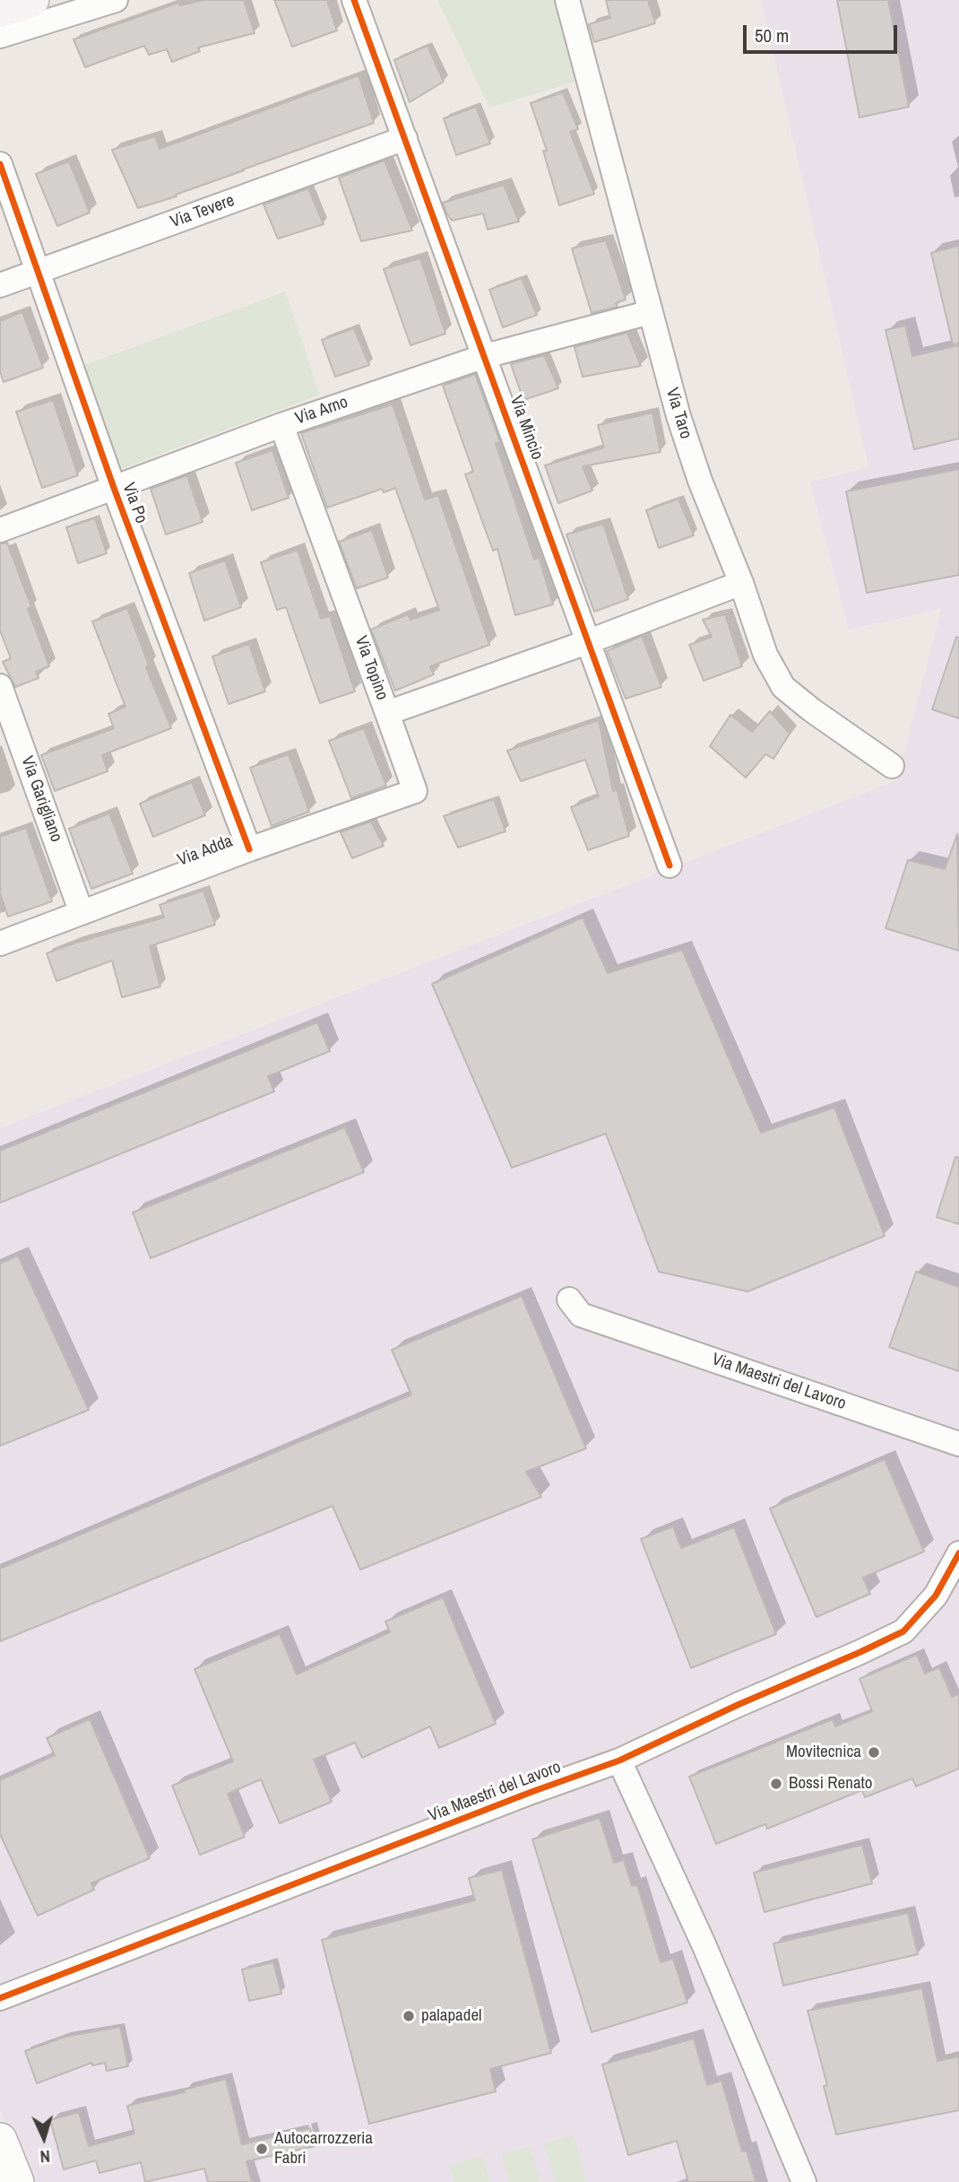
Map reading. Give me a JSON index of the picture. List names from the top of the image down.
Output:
{
  "streets": {
    "street": [
      "Via Tevere",
      "Via Arno",
      "Via Taro",
      "Via Mincio",
      "Via Po",
      "Via Topino",
      "Via Garigliano",
      "Via Adda",
      "Via Maestri del Lavoro"
    ]
  },
  "crossings": [
    ["Via Tevere", "Via Mincio"],
    ["Via Tevere", "Via Po"],
    ["Via Arno", "Via Taro"],
    ["Via Arno", "Via Mincio"],
    ["Via Arno", "Via Po"],
    ["Via Arno", "Via Topino"],
    ["Via Mincio", "Via Topino"],
    ["Via Po", "Via Adda"],
    ["Via Topino", "Via Adda"],
    ["Via Garigliano", "Via Adda"]
  ],
  "places": [
    "Movitecnica",
    "Bossi Renato",
    "palapadel",
    "Autocarrozzeria Fabri"
  ],
  "scale_bar": "50 m",
  "north": "bottom"
}
